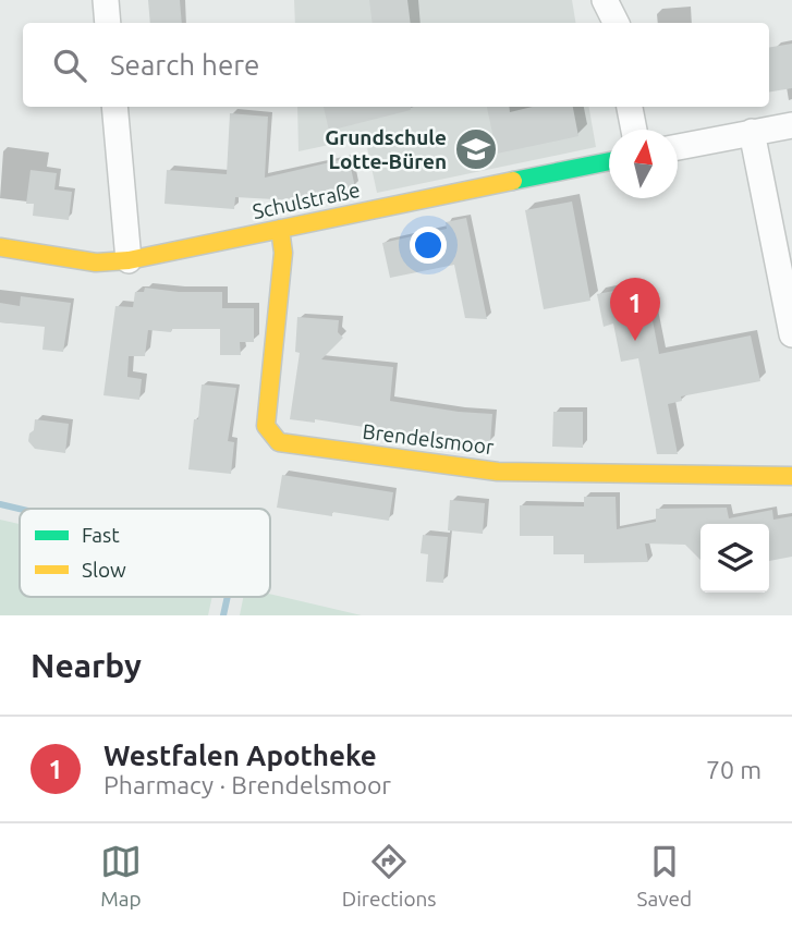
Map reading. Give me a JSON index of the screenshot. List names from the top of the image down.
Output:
{
  "streets": {
    "street": ["Schulstraße", "Brendelsmoor"]
  },
  "crossings": [
    ["Schulstraße", "Brendelsmoor"]
  ],
  "places": {
    "school or university": ["Grundschule Lotte-Büren"]
  },
  "legend": ["Fast", "Slow"],
  "north": "top",
  "page": {
    "search": "Search here",
    "pins": "1",
    "heading": "Nearby",
    "list": [
      {
        "mark": "1",
        "name": "Westfalen Apotheke",
        "note": "Pharmacy · Brendelsmoor",
        "value": "70 m"
      }
    ],
    "nav": ["Map", "Directions", "Saved"]
  }
}
